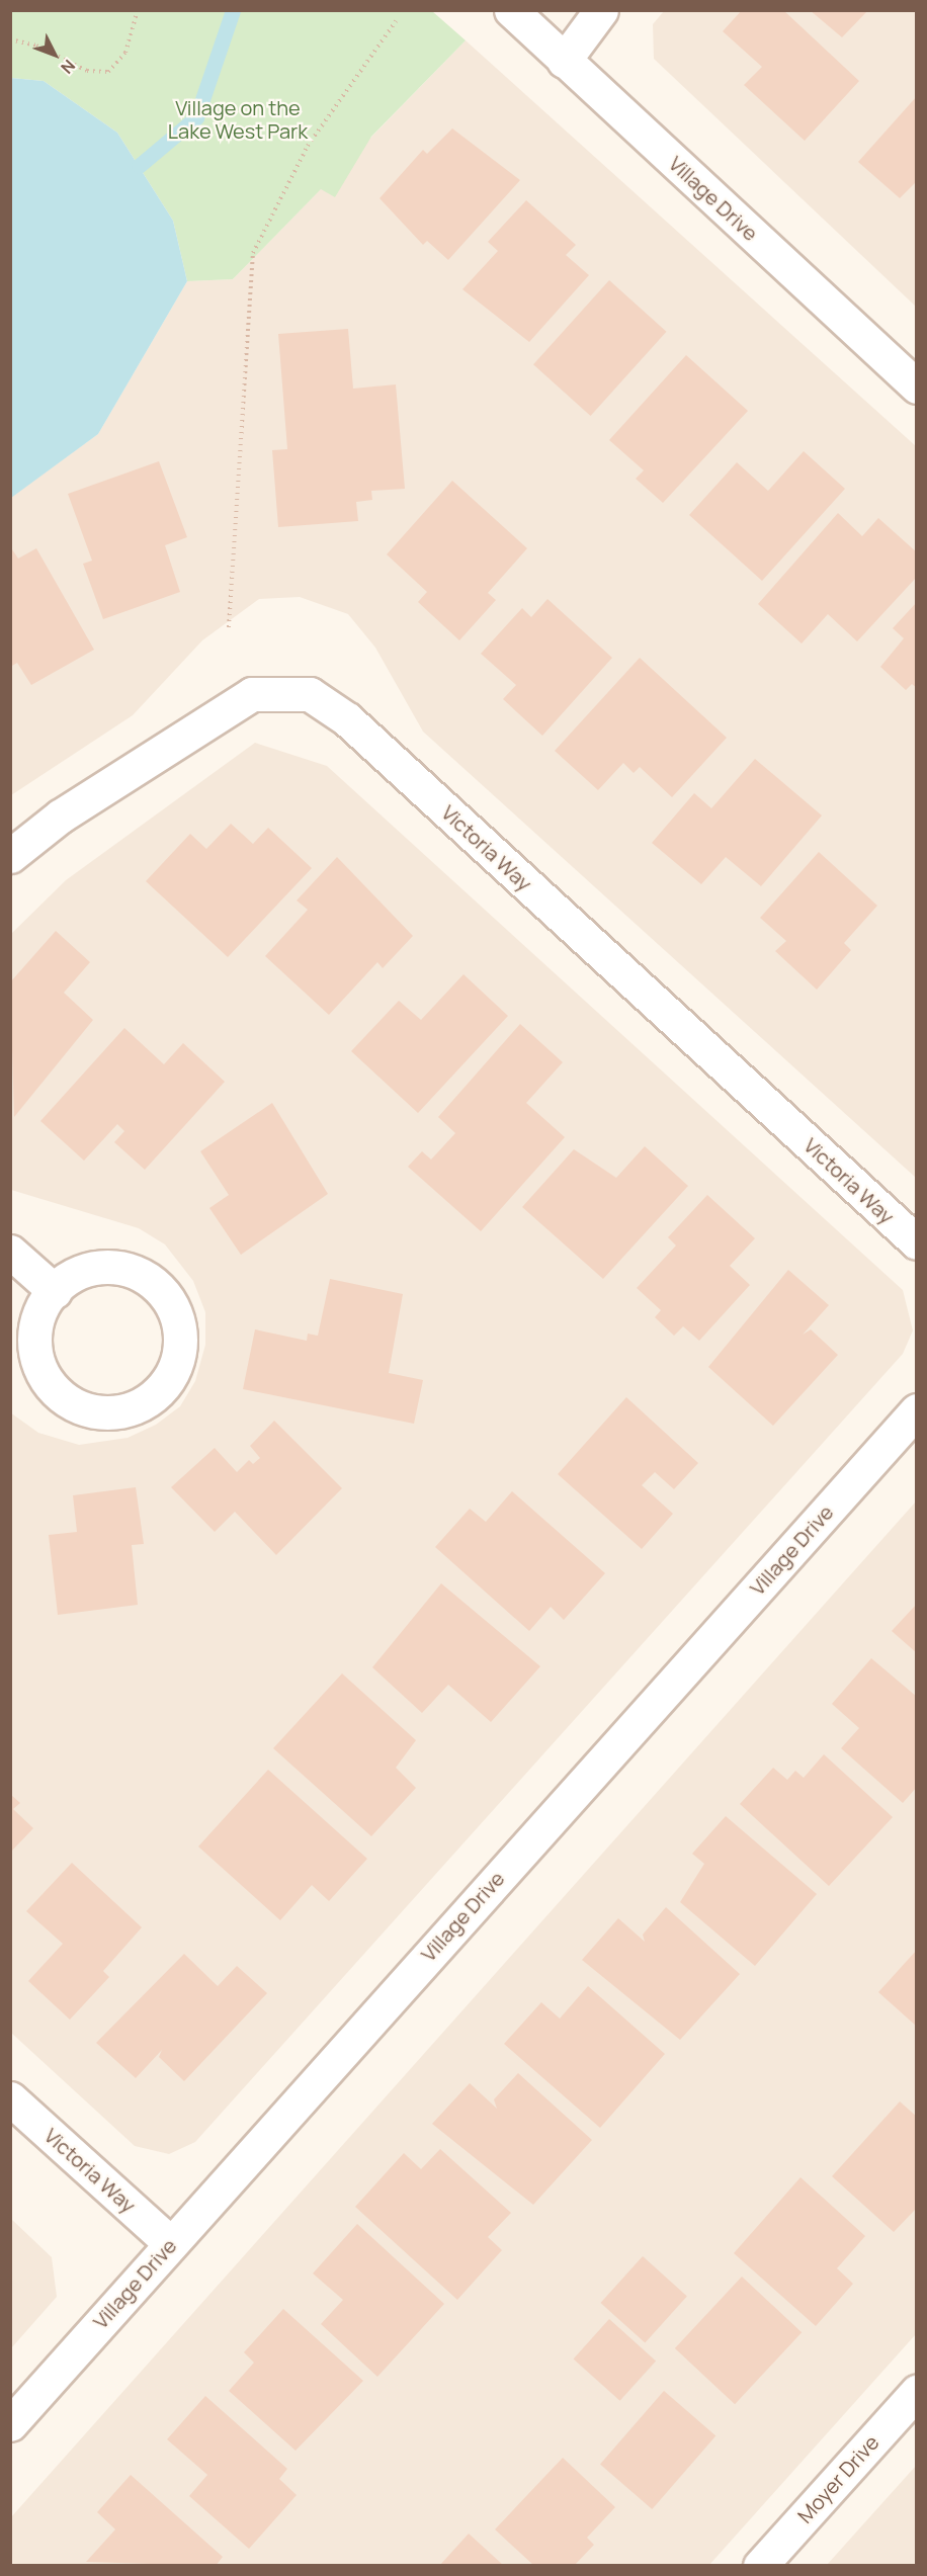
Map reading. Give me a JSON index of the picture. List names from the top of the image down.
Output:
{
  "streets": {
    "street": ["Village Drive", "Victoria Way", "Moyer Drive"]
  },
  "crossings": [
    ["Village Drive", "Victoria Way"]
  ],
  "parks": ["Village on the Lake West Park"],
  "north": "bottom right"
}
